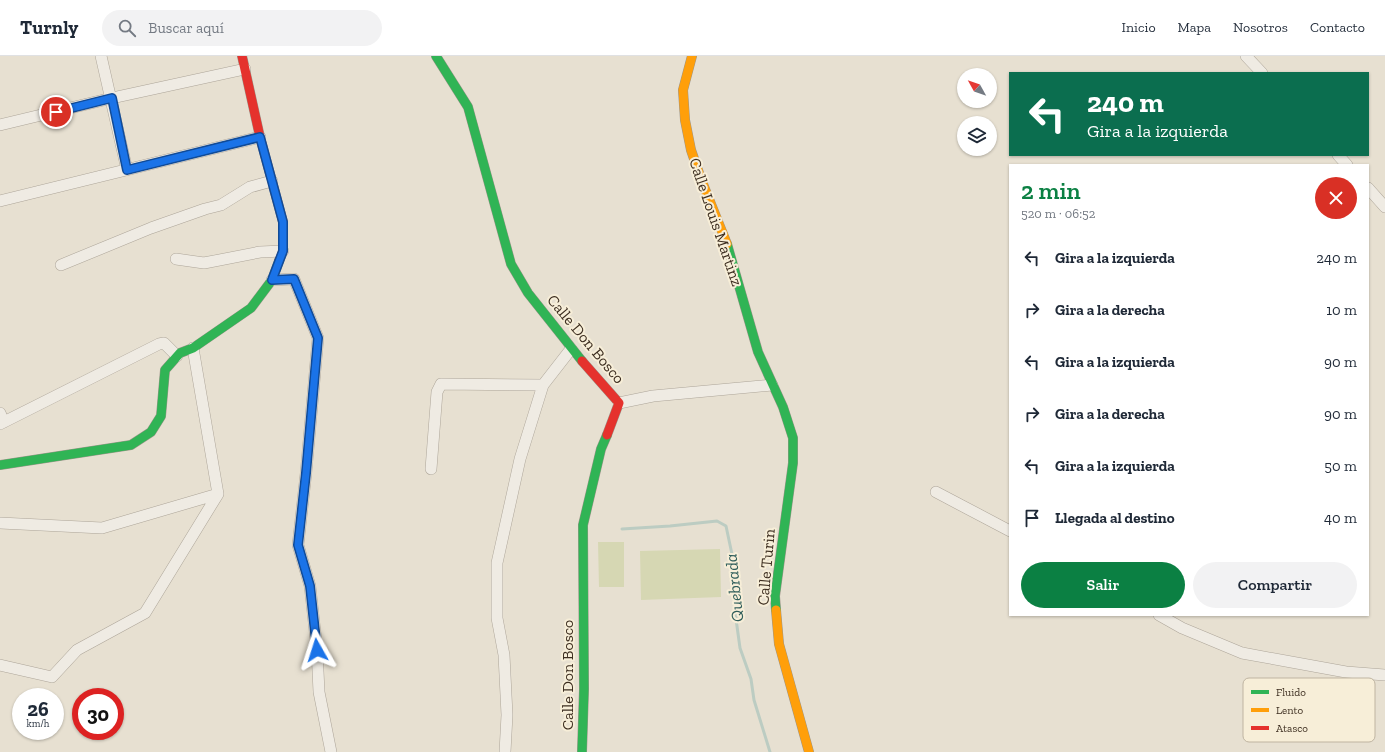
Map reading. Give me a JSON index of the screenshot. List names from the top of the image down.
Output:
{
  "streets": {
    "street": ["Calle Louis Martinz", "Calle Don Bosco", "Calle Turin"]
  },
  "crossings": [
    ["Calle Louis Martinz", "Calle Turin"]
  ],
  "water": ["Quebrada"],
  "legend": ["Fluido", "Lento", "Atasco"],
  "north": "top left",
  "page": {
    "header": "Turnly",
    "search": "Buscar aquí",
    "nav": [
      "Inicio",
      "Mapa",
      "Nosotros",
      "Contacto"
    ],
    "turn": ["240 m", "Gira a la izquierda"],
    "heading": ["2 min", "520 m · 06:52"],
    "list": [
      {
        "name": "Gira a la izquierda",
        "value": "240 m"
      },
      {
        "name": "Gira a la derecha",
        "value": "10 m"
      },
      {
        "name": "Gira a la izquierda",
        "value": "90 m"
      },
      {
        "name": "Gira a la derecha",
        "value": "90 m"
      },
      {
        "name": "Gira a la izquierda",
        "value": "50 m"
      },
      {
        "name": "Llegada al destino",
        "value": "40 m"
      }
    ],
    "buttons": ["Salir", "Compartir"],
    "speed": "26 km/h",
    "limit": "30"
  }
}
